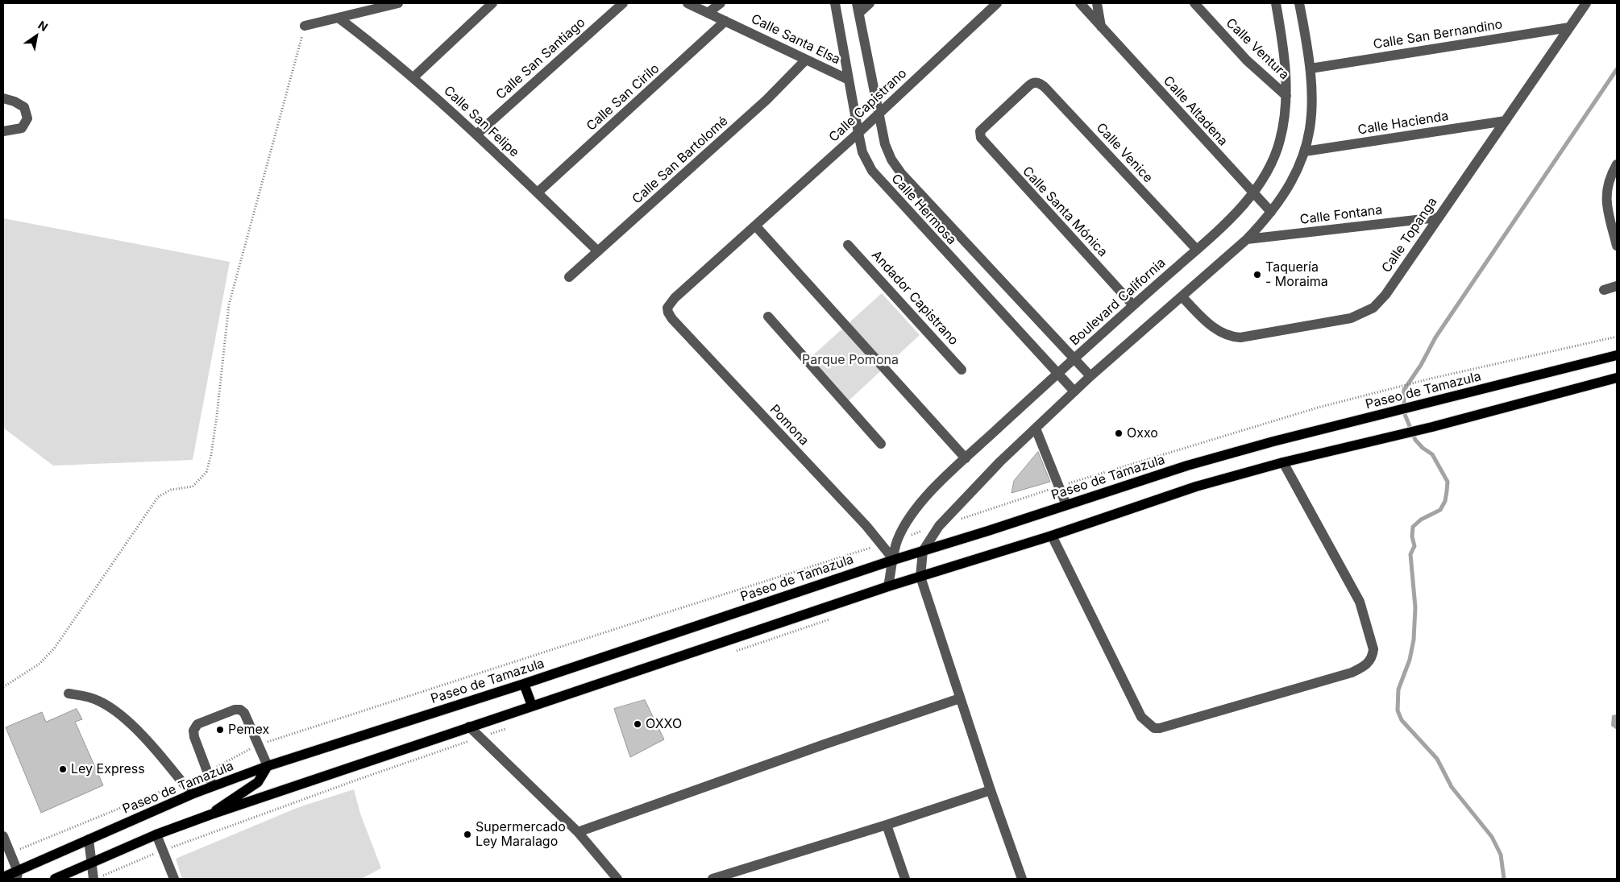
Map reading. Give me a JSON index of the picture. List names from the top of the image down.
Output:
{
  "streets": {
    "main road": ["Paseo de Tamazula"],
    "street": [
      "Calle San Bernandino",
      "Calle Santa Elsa",
      "Calle Ventura",
      "Calle San Santiago",
      "Calle San Cirilo",
      "Calle Capistrano",
      "Calle Altadena",
      "Calle San Felipe",
      "Calle Hacienda",
      "Calle Venice",
      "Calle San Bartolomé",
      "Calle Hermosa",
      "Calle Santa Mónica",
      "Calle Fontana",
      "Calle Topanga",
      "Andador Capistrano",
      "Boulevard California",
      "Pomona"
    ]
  },
  "crossings": [
    ["Calle San Bernandino", "Calle Topanga"],
    ["Calle Santa Elsa", "Calle San Cirilo"],
    ["Calle Santa Elsa", "Calle San Bartolomé"],
    ["Calle Santa Elsa", "Calle Hermosa"],
    ["Calle Ventura", "Boulevard California"],
    ["Calle San Santiago", "Calle San Felipe"],
    ["Calle San Cirilo", "Calle San Felipe"],
    ["Calle Capistrano", "Calle Hermosa"],
    ["Calle Capistrano", "Pomona"],
    ["Calle Altadena", "Boulevard California"],
    ["Calle San Felipe", "Calle San Bartolomé"],
    ["Calle Hacienda", "Calle Topanga"],
    ["Calle Venice", "Calle Santa Mónica"],
    ["Calle Venice", "Boulevard California"],
    ["Calle Hermosa", "Boulevard California"],
    ["Calle Santa Mónica", "Boulevard California"],
    ["Calle Fontana", "Calle Topanga"],
    ["Boulevard California", "Paseo de Tamazula"],
    ["Boulevard California", "Pomona"],
    ["Paseo de Tamazula", "Pomona"]
  ],
  "parks": ["Parque Pomona"],
  "places": [
    "Taquería - Moraima",
    "Oxxo",
    "OXXO",
    "Pemex",
    "Ley Express",
    "Supermercado Ley Maralago"
  ],
  "north": "top right"
}
